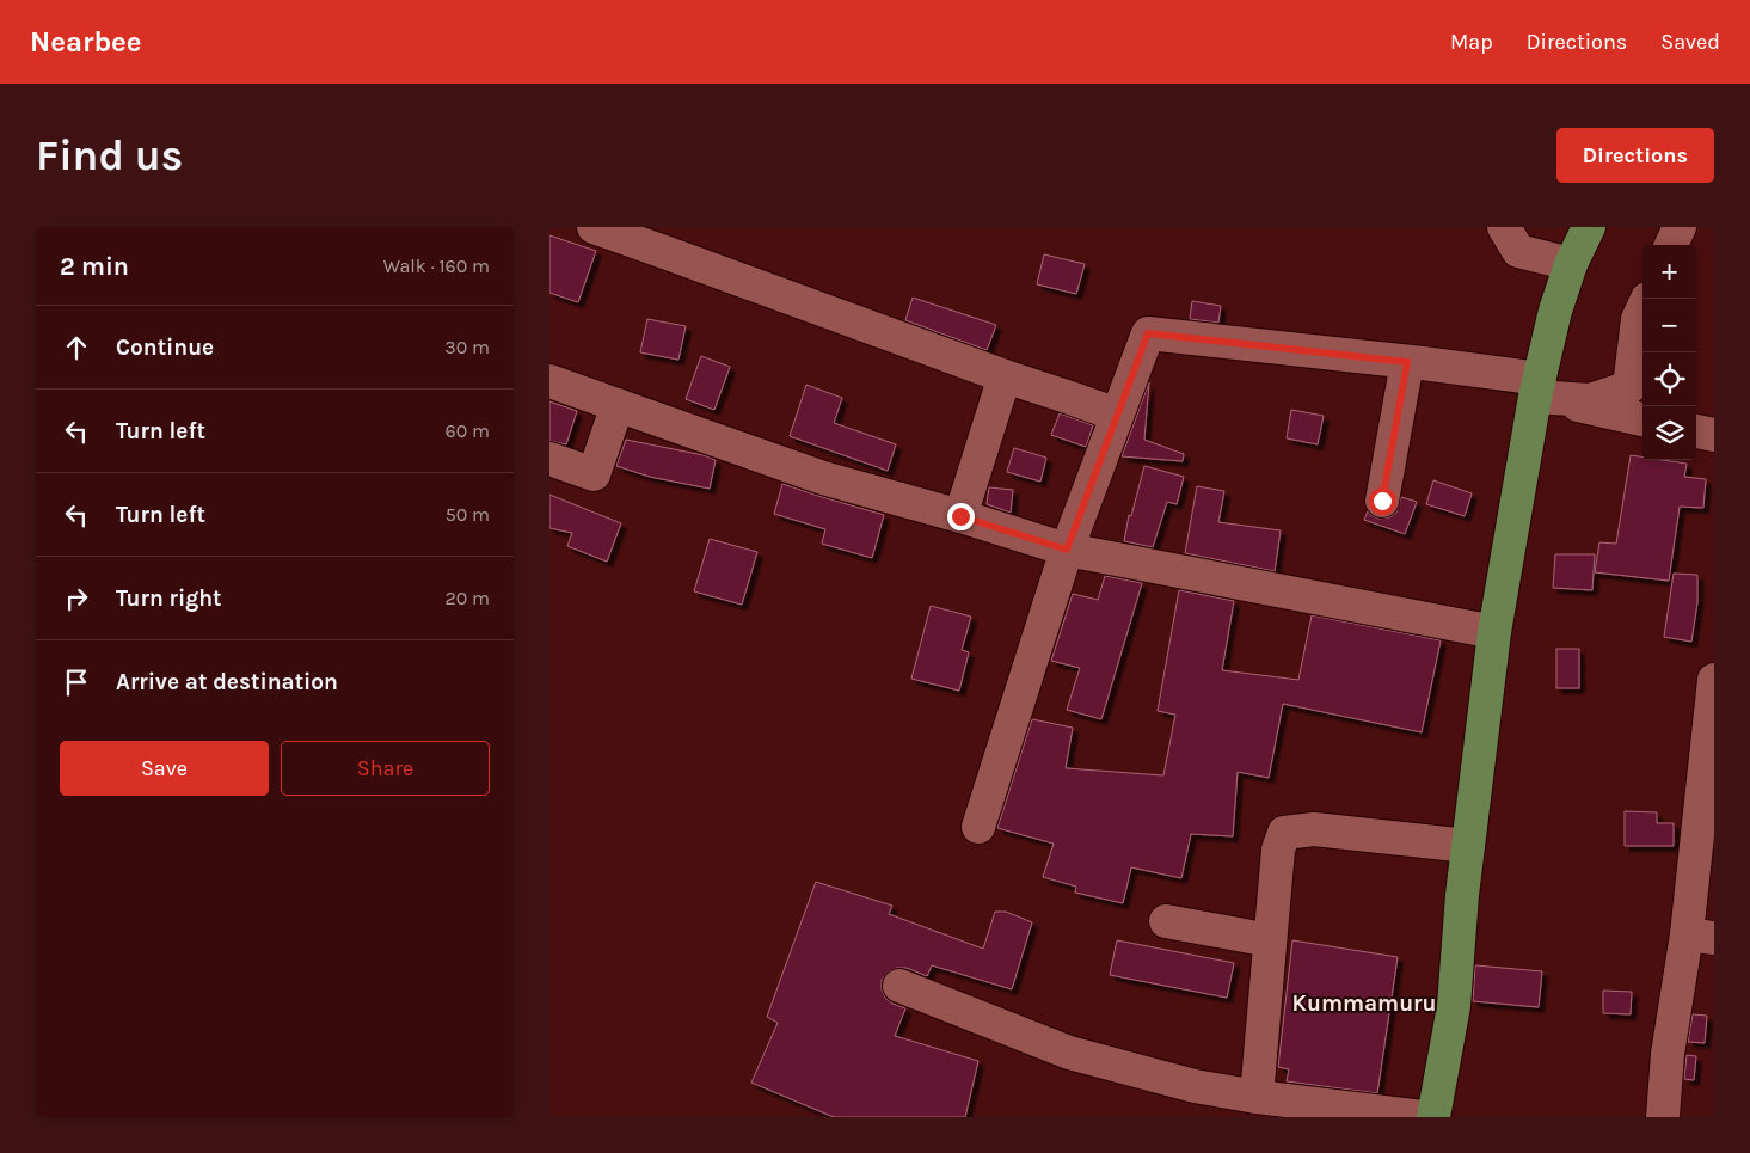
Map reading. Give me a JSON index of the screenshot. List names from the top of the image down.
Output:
{
  "districts": ["Kummamuru"],
  "page": {
    "header": "Nearbee",
    "nav": ["Map", "Directions", "Saved"],
    "buttons": [
      "Directions",
      ["Save", "Share"]
    ],
    "title": "Find us",
    "heading": ["2 min", "Walk · 160 m"],
    "map_buttons": ["+", "−"],
    "list": [
      ["Continue", "30 m"],
      ["Turn left", "60 m"],
      ["Turn left", "50 m"],
      ["Turn right", "20 m"],
      "Arrive at destination"
    ]
  }
}
